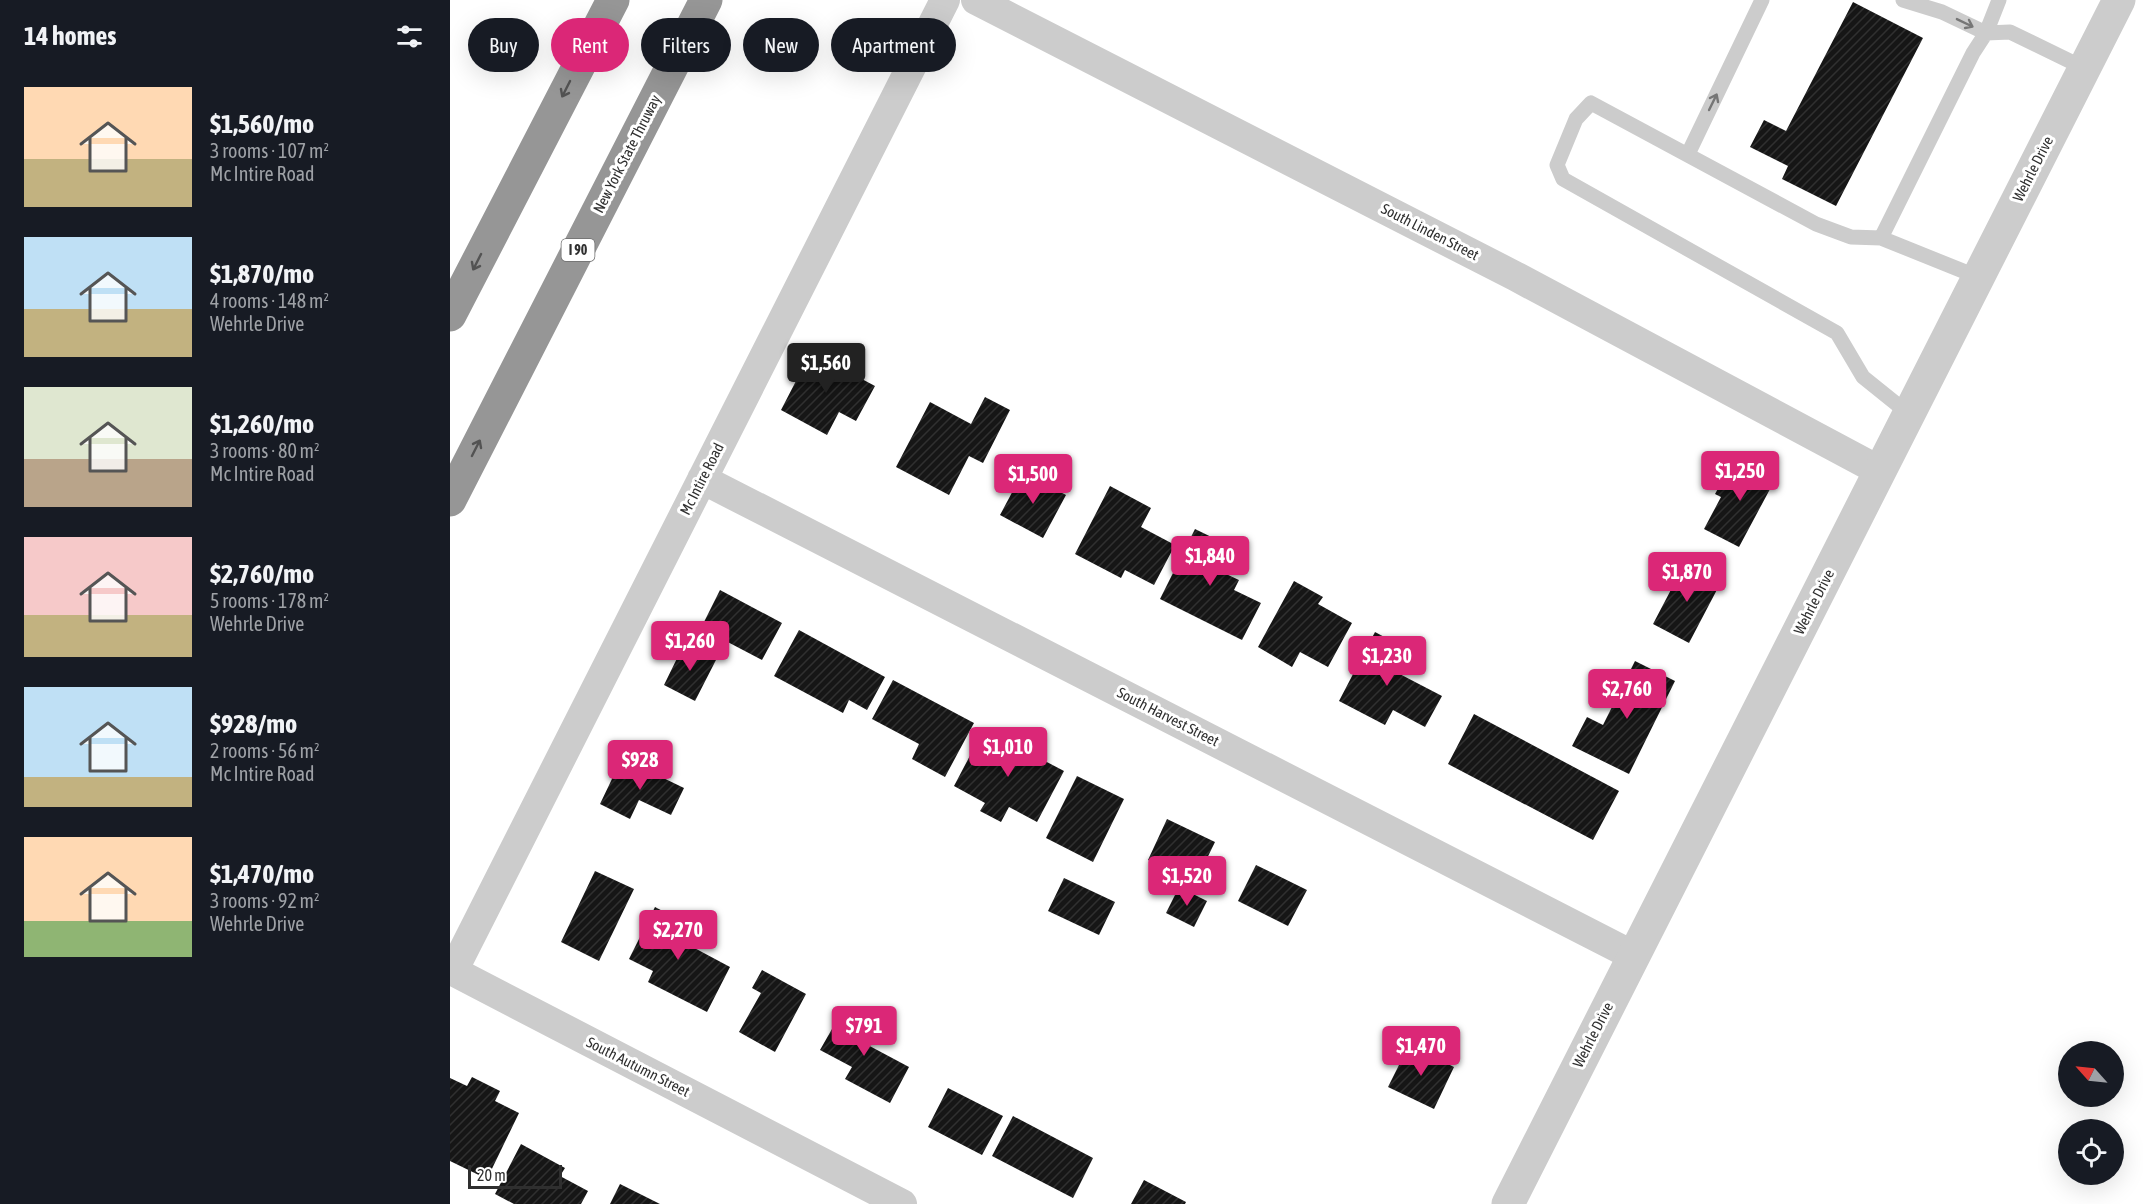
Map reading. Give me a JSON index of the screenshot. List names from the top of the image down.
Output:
{
  "streets": {
    "highway": ["New York State Thruway", "I 90"],
    "street": [
      "Wehrle Drive",
      "South Linden Street",
      "Mc Intire Road",
      "South Harvest Street",
      "South Autumn Street"
    ]
  },
  "crossings": [
    ["Wehrle Drive", "South Linden Street"],
    ["Wehrle Drive", "South Harvest Street"],
    ["Mc Intire Road", "South Harvest Street"],
    ["Mc Intire Road", "South Autumn Street"]
  ],
  "scale_bar": "20 m",
  "north": "top left",
  "page": {
    "heading": "14 homes",
    "chip": [
      "Buy",
      "Rent",
      "Filters",
      "New",
      "Apartment"
    ],
    "list": [
      {
        "name": "$1,560/mo",
        "note": "3 rooms · 107 m² · Mc Intire Road"
      },
      {
        "name": "$1,870/mo",
        "note": "4 rooms · 148 m² · Wehrle Drive"
      },
      {
        "name": "$1,260/mo",
        "note": "3 rooms · 80 m² · Mc Intire Road"
      },
      {
        "name": "$2,760/mo",
        "note": "5 rooms · 178 m² · Wehrle Drive"
      },
      {
        "name": "$928/mo",
        "note": "2 rooms · 56 m² · Mc Intire Road"
      },
      {
        "name": "$1,470/mo",
        "note": "3 rooms · 92 m² · Wehrle Drive"
      }
    ],
    "price": [
      "$1,560",
      "$1,250",
      "$1,500",
      "$1,840",
      "$1,870",
      "$1,260",
      "$1,230",
      "$2,760",
      "$1,010",
      "$928",
      "$1,520",
      "$2,270",
      "$791",
      "$1,470"
    ],
    "scale": "20 m"
  }
}
